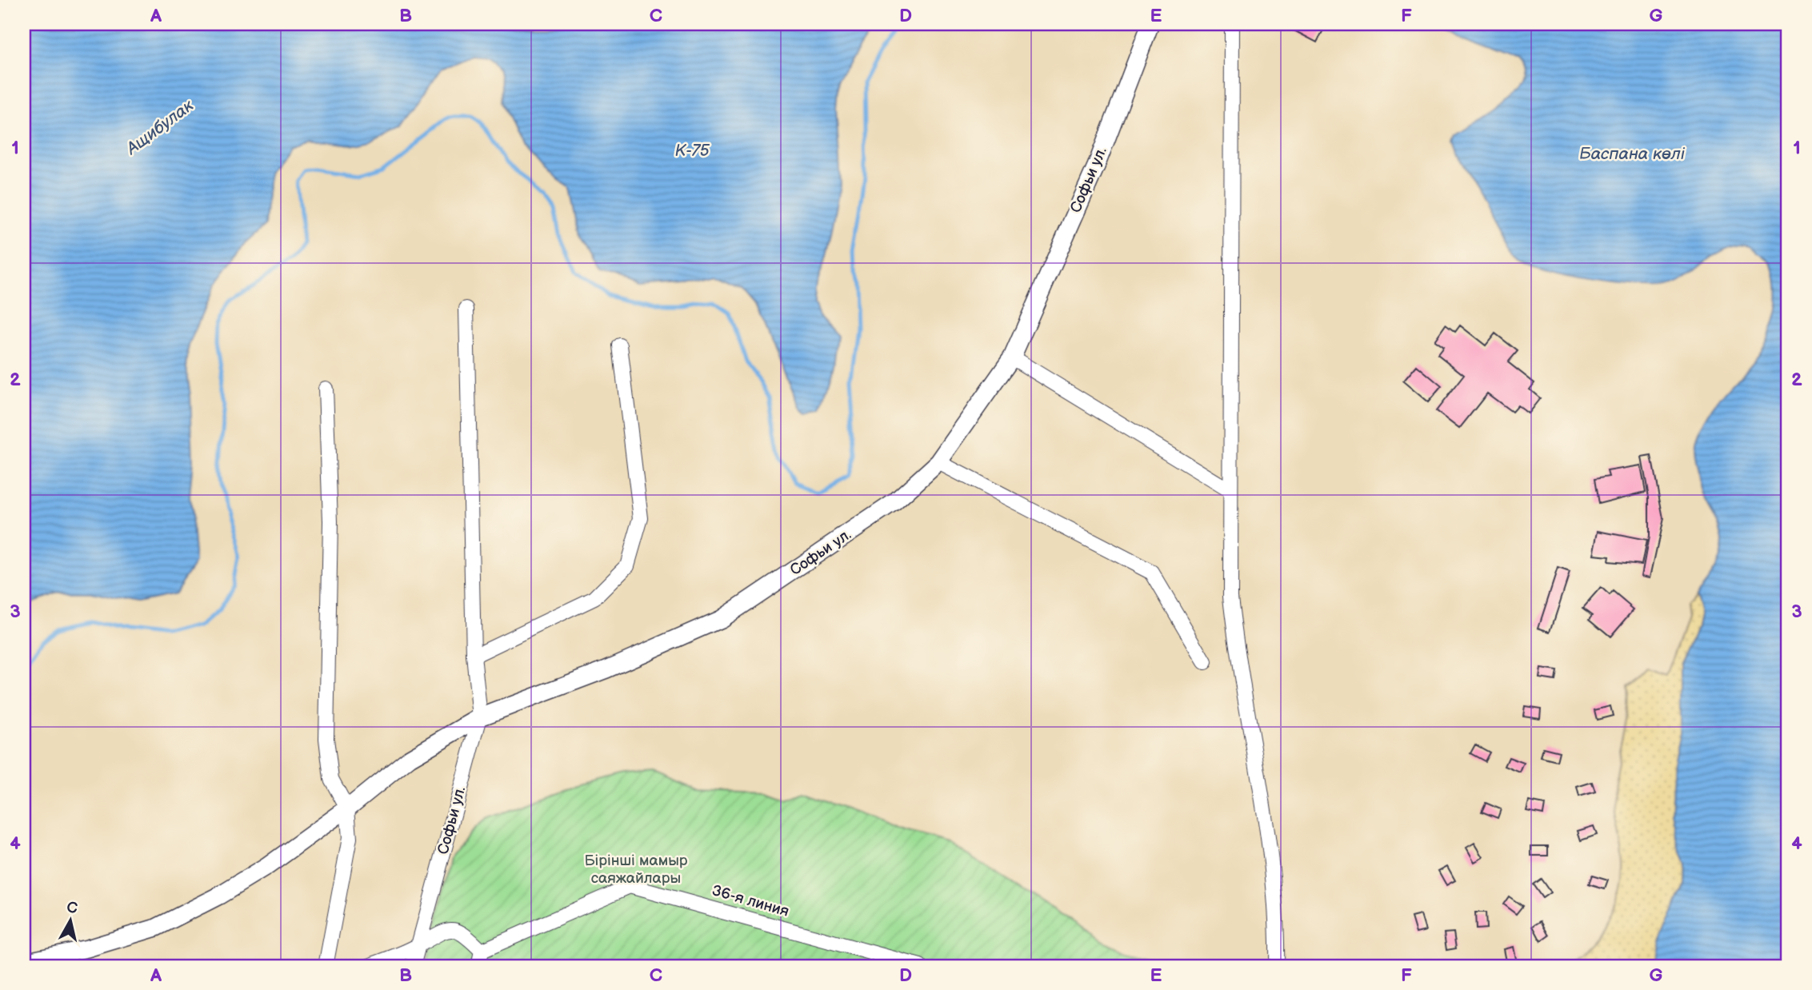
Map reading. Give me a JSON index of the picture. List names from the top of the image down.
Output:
{
  "streets": {
    "street": ["Софьи ул.", "36-я линия"]
  },
  "water": ["Ащибулак", "К-75", "Баспана көлі"],
  "parks": ["Бірінші мамыр саяжайлары"],
  "north": "top",
  "grid": {
    "columns": [
      "A",
      "B",
      "C",
      "D",
      "E",
      "F",
      "G"
    ],
    "rows": [
      "1",
      "2",
      "3",
      "4"
    ]
  }
}
